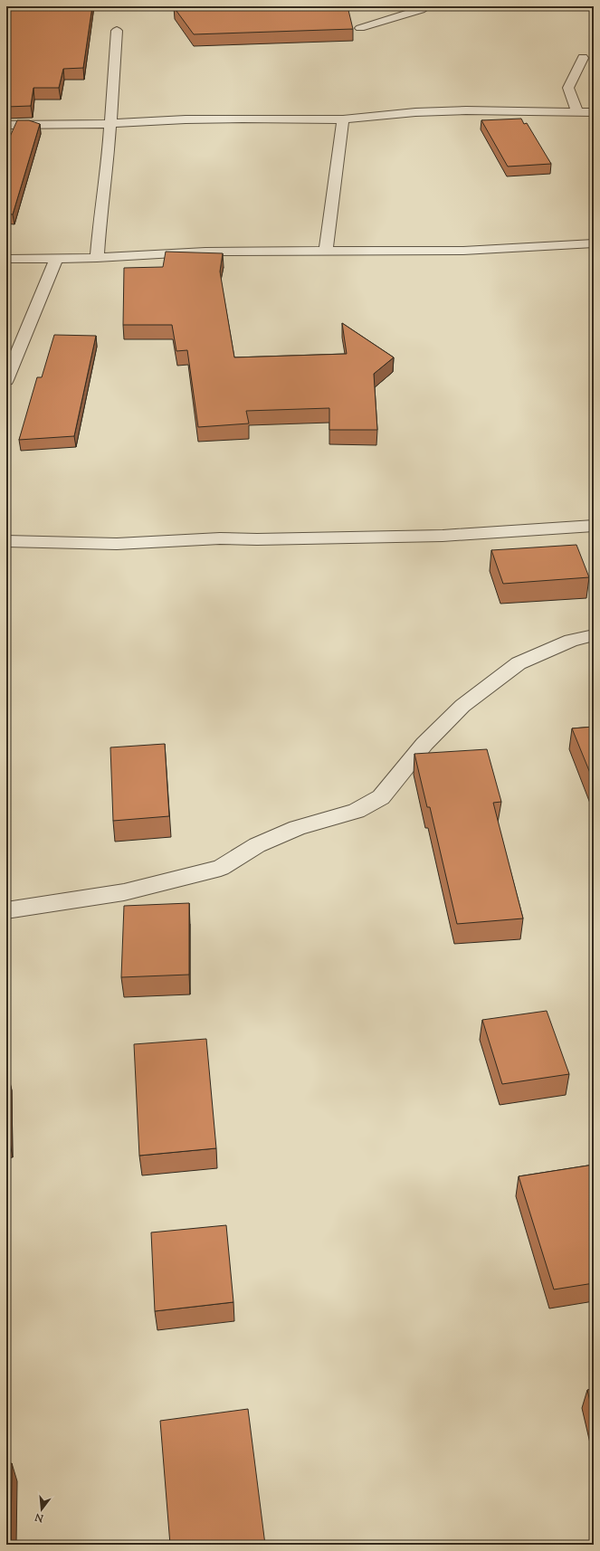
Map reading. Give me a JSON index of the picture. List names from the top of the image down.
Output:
{
  "north": "bottom"
}
